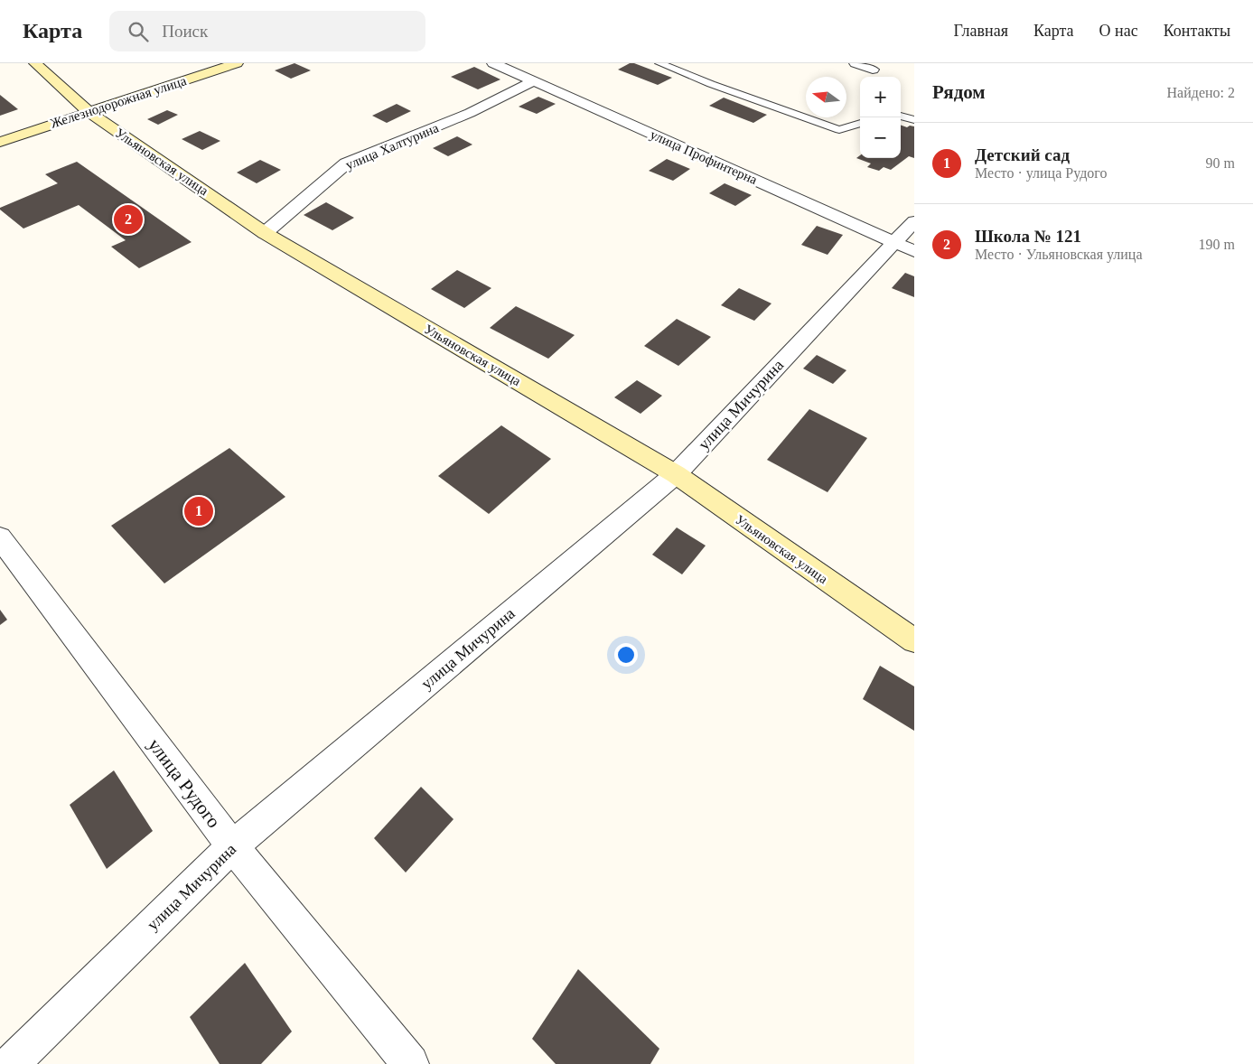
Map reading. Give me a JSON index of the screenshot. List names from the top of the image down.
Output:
{
  "streets": {
    "street": [
      "Железнодорожная улица",
      "улица Халтурина",
      "улица Профинтерна",
      "Ульяновская улица",
      "улица Мичурина",
      "улица Рудого"
    ]
  },
  "crossings": [
    ["Железнодорожная улица", "Ульяновская улица"],
    ["улица Халтурина", "улица Профинтерна"],
    ["улица Халтурина", "Ульяновская улица"],
    ["улица Профинтерна", "улица Мичурина"],
    ["Ульяновская улица", "улица Мичурина"],
    ["улица Мичурина", "улица Рудого"]
  ],
  "north": "left",
  "page": {
    "header": "Карта",
    "search": "Поиск",
    "nav": [
      "Главная",
      "Карта",
      "О нас",
      "Контакты"
    ],
    "heading": ["Рядом", "Найдено: 2"],
    "map_buttons": ["+", "−"],
    "list": [
      {
        "mark": "1",
        "name": "Детский сад",
        "note": "Место · улица Рудого",
        "value": "90 m"
      },
      {
        "mark": "2",
        "name": "Школа № 121",
        "note": "Место · Ульяновская улица",
        "value": "190 m"
      }
    ],
    "pins": ["2", "1"]
  }
}
